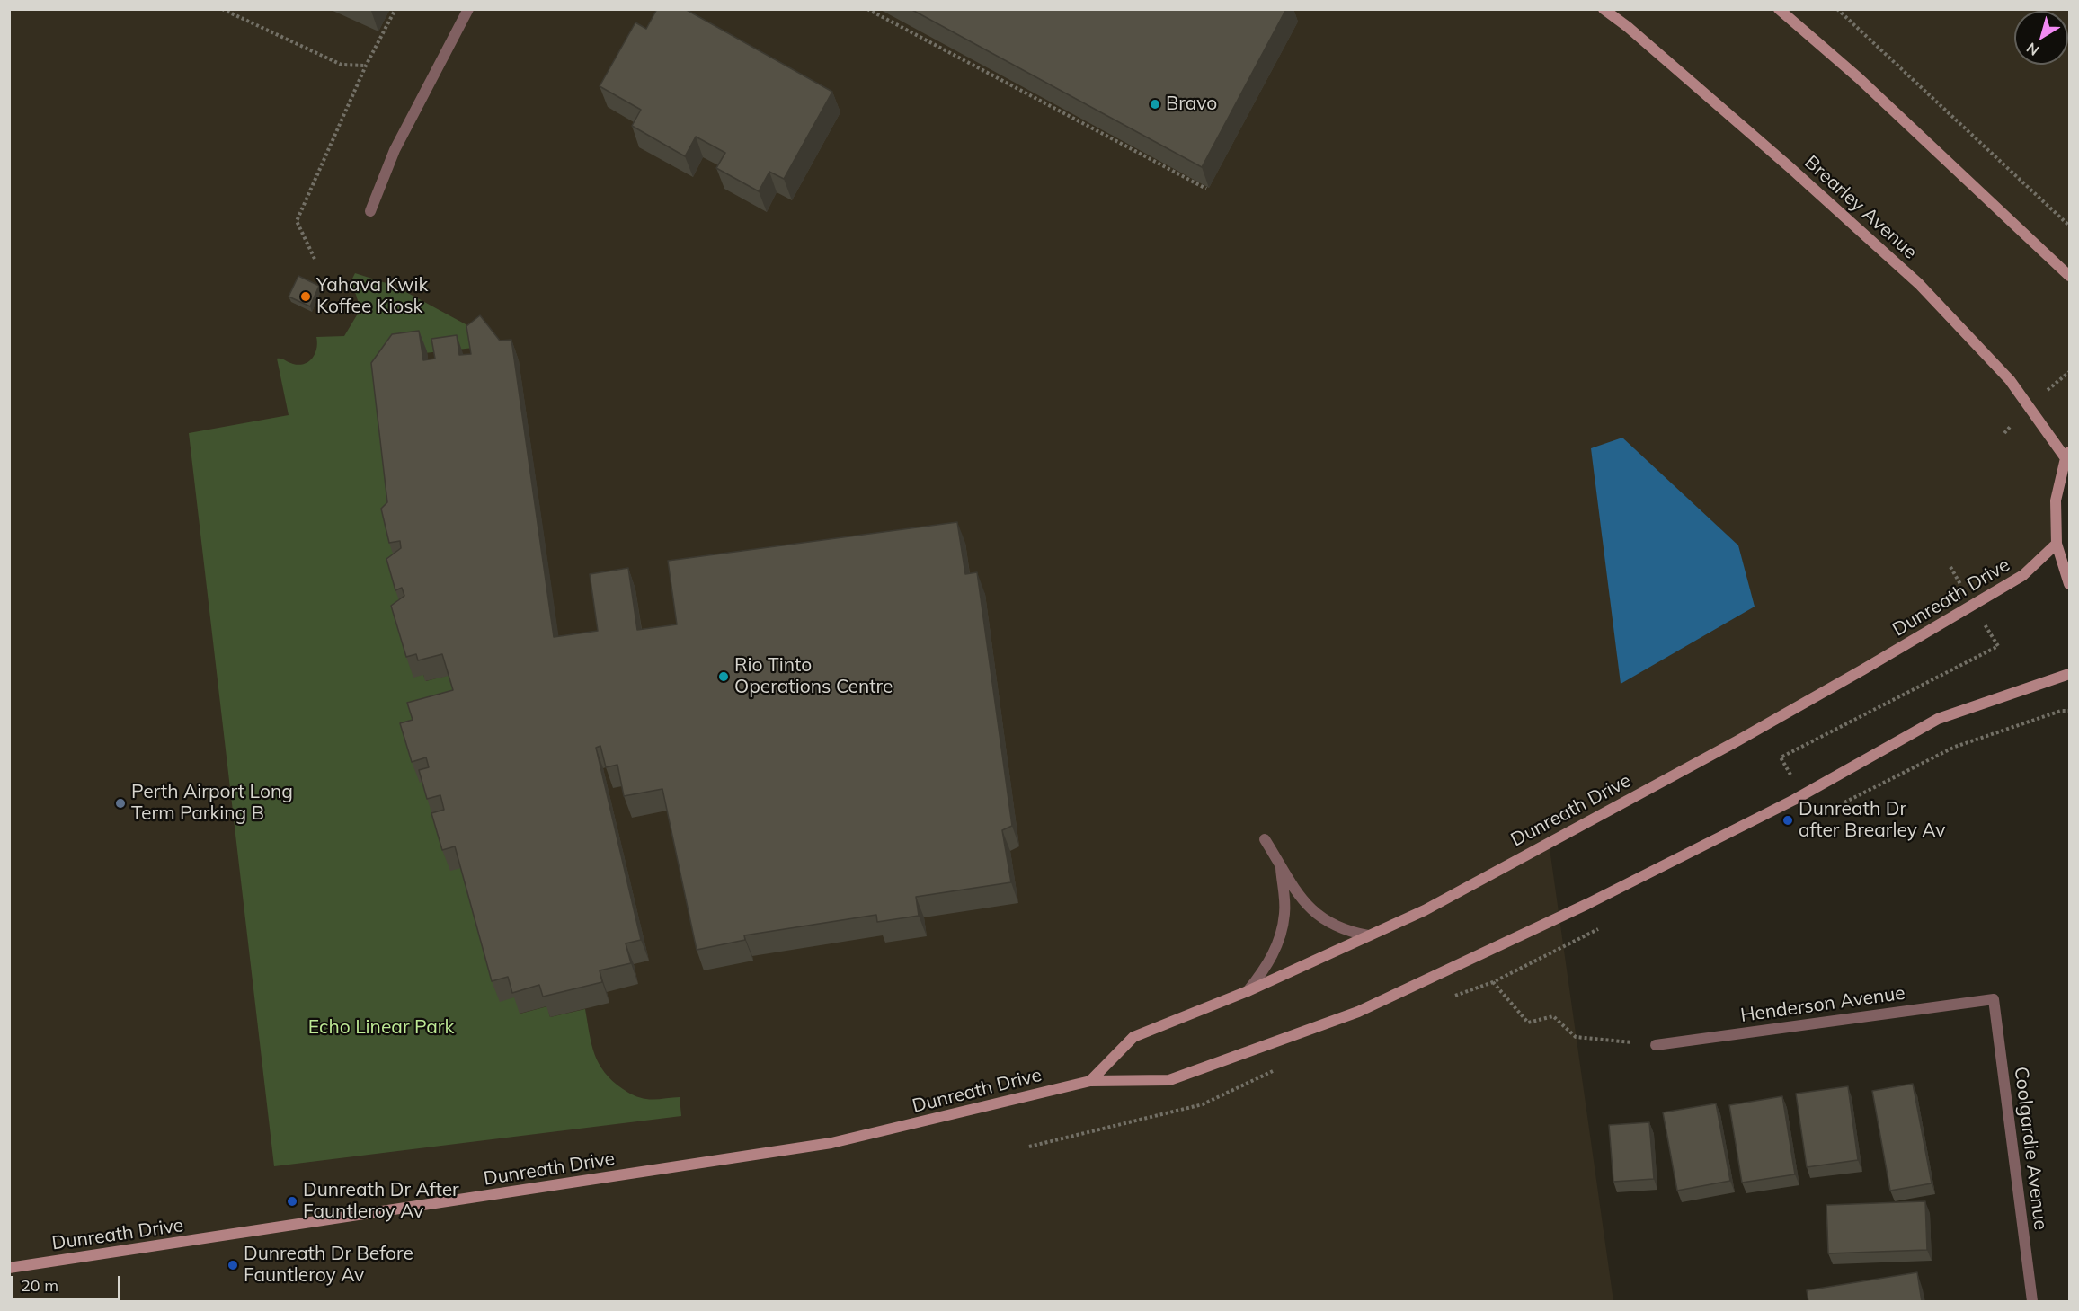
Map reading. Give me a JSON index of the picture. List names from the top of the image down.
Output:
{
  "streets": {
    "main road": ["Brearley Avenue", "Dunreath Drive"],
    "street": ["Henderson Avenue", "Coolgardie Avenue"]
  },
  "crossings": [
    ["Henderson Avenue", "Coolgardie Avenue"]
  ],
  "parks": ["Echo Linear Park"],
  "places": [
    "Bravo",
    "Yahava Kwik Koffee Kiosk",
    "Rio Tinto Operations Centre",
    "Perth Airport Long Term Parking B",
    "Dunreath Dr after Brearley Av",
    "Dunreath Dr After Fauntleroy Av",
    "Dunreath Dr Before Fauntleroy Av"
  ],
  "scale_bar": "20 m",
  "north": "bottom left"
}
